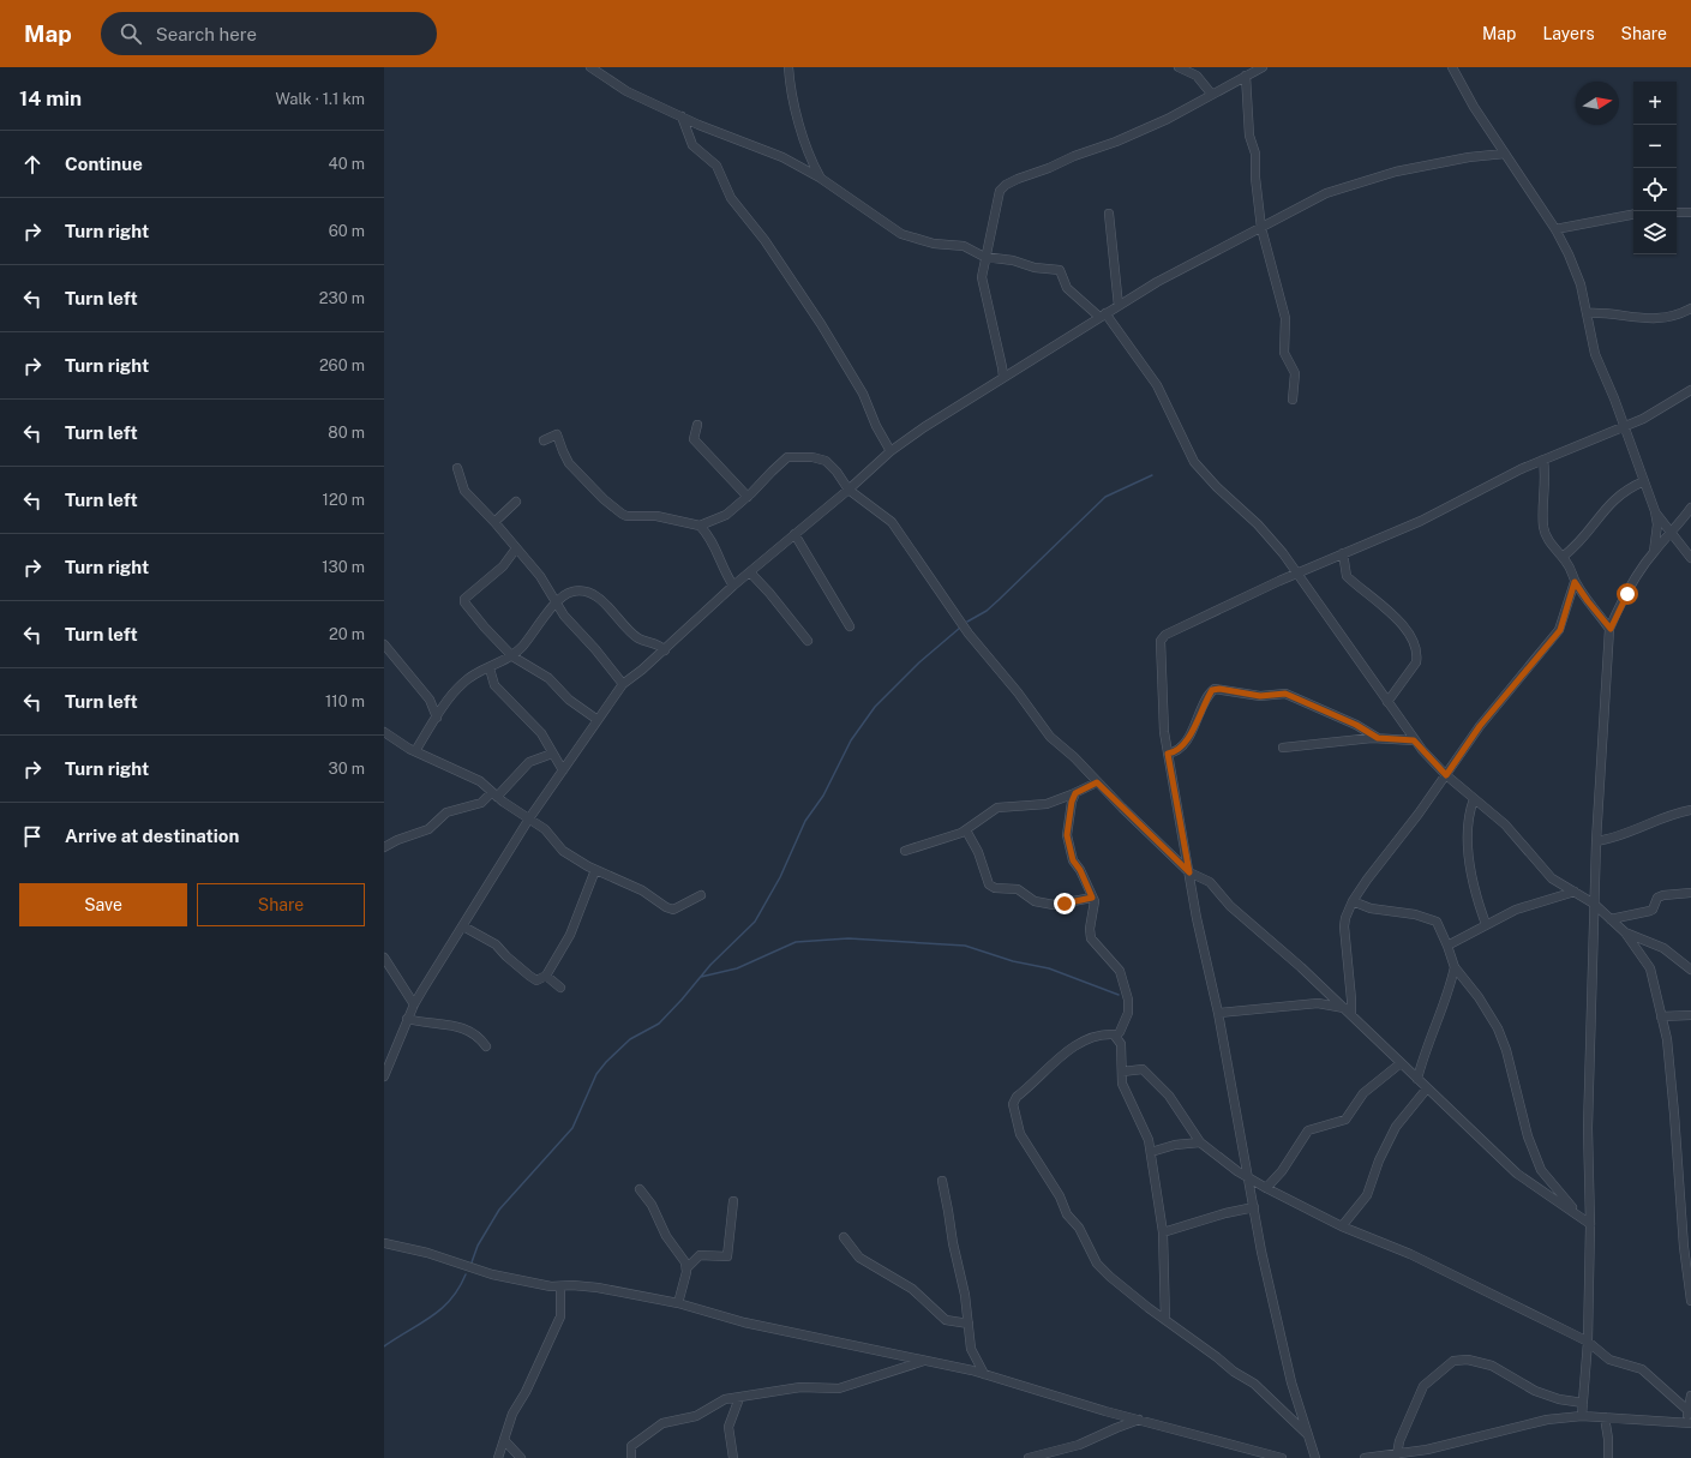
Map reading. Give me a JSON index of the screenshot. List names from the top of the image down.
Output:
{
  "north": "right",
  "page": {
    "header": "Map",
    "search": "Search here",
    "nav": ["Map", "Layers", "Share"],
    "heading": ["14 min", "Walk · 1.1 km"],
    "map_buttons": ["+", "−"],
    "list": [
      ["Continue", "40 m"],
      ["Turn right", "60 m"],
      ["Turn left", "230 m"],
      ["Turn right", "260 m"],
      ["Turn left", "80 m"],
      ["Turn left", "120 m"],
      ["Turn right", "130 m"],
      ["Turn left", "20 m"],
      ["Turn left", "110 m"],
      ["Turn right", "30 m"],
      "Arrive at destination"
    ],
    "buttons": ["Save", "Share"]
  }
}
